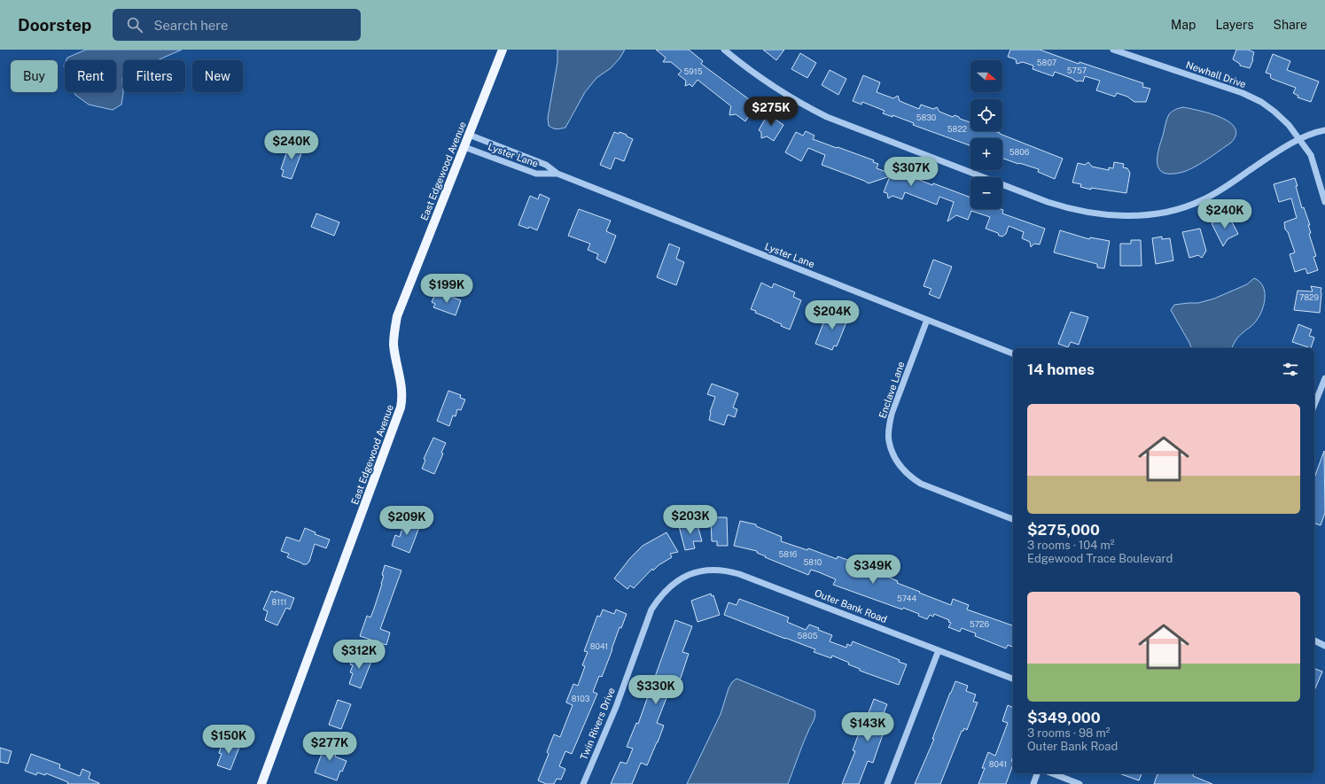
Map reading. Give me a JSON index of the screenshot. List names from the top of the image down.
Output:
{
  "streets": {
    "main road": ["East Edgewood Avenue"],
    "street": [
      "Newhall Drive",
      "Lyster Lane",
      "Enclave Lane",
      "Outer Bank Road",
      "Twin Rivers Drive"
    ]
  },
  "crossings": [
    ["Lyster Lane", "East Edgewood Avenue"],
    ["Lyster Lane", "Enclave Lane"],
    ["Outer Bank Road", "Twin Rivers Drive"]
  ],
  "house_numbers": [
    "5807",
    "5757",
    "5915",
    "5830",
    "5822",
    "5806",
    "7829",
    "5816",
    "5810",
    "5744",
    "8111",
    "5726",
    "5805",
    "8041",
    "8103",
    "8041"
  ],
  "north": "right",
  "page": {
    "header": "Doorstep",
    "search": "Search here",
    "nav": ["Map", "Layers", "Share"],
    "map_buttons": ["+", "−"],
    "chip": [
      "Buy",
      "Rent",
      "Filters",
      "New"
    ],
    "price": [
      "$275K",
      "$240K",
      "$307K",
      "$240K",
      "$199K",
      "$204K",
      "$203K",
      "$209K",
      "$349K",
      "$312K",
      "$330K",
      "$143K",
      "$150K",
      "$277K"
    ],
    "heading": "14 homes",
    "list": [
      {
        "name": "$275,000",
        "note": "3 rooms · 104 m² · Edgewood Trace Boulevard"
      },
      {
        "name": "$349,000",
        "note": "3 rooms · 98 m² · Outer Bank Road"
      }
    ]
  }
}
